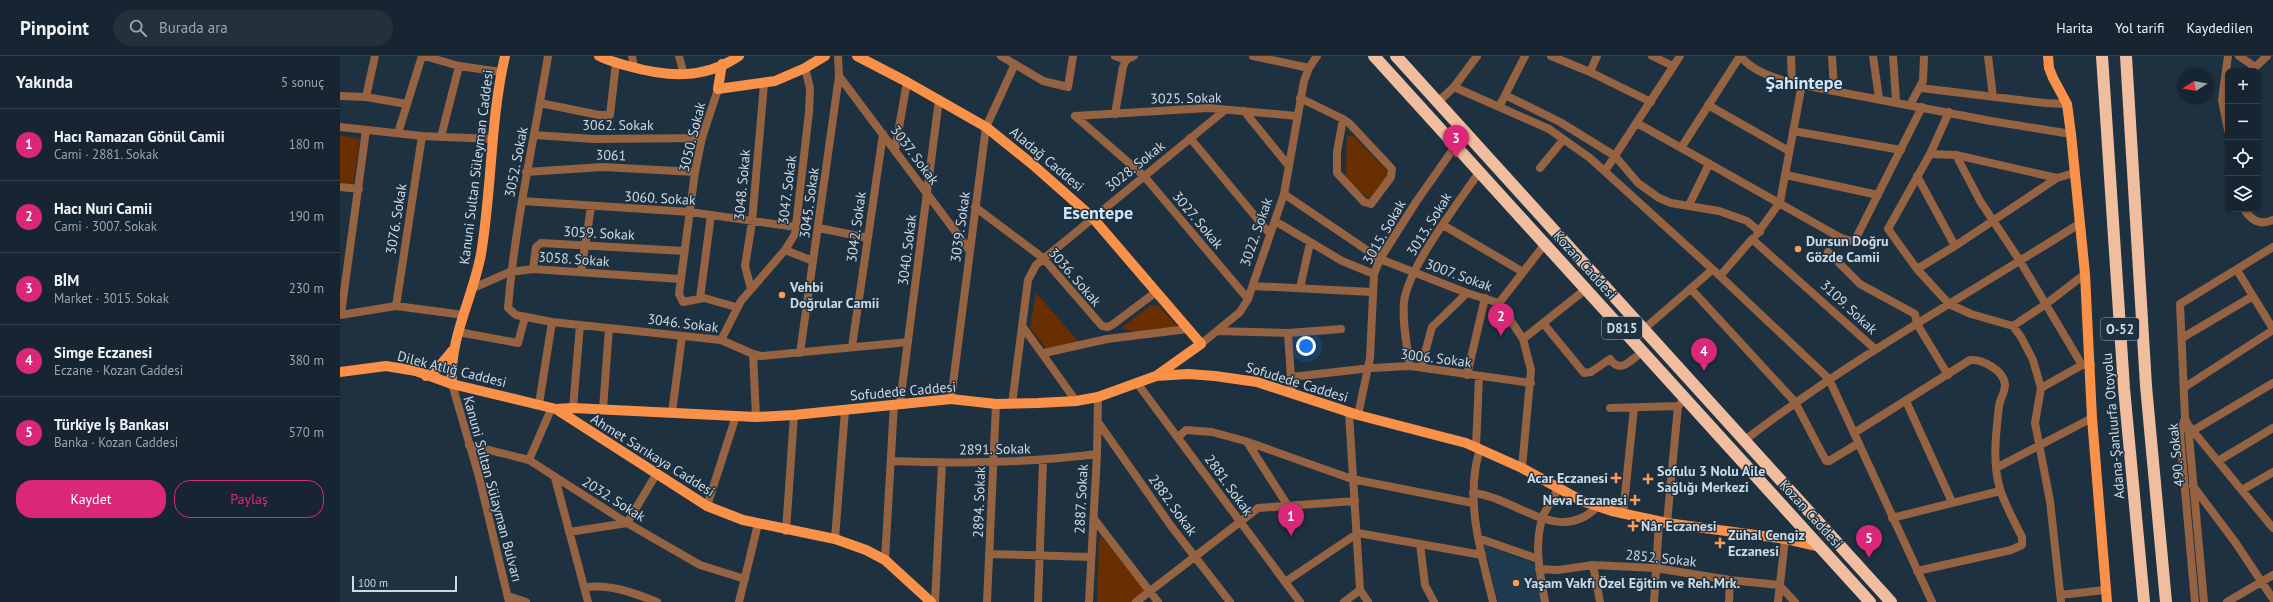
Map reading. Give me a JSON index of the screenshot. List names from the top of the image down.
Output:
{
  "streets": {
    "highway": [
      "Kozan Caddesi",
      "D815",
      "O-52",
      "Adana-Şanlıurfa Otoyolu"
    ],
    "main road": [
      "Aladağ Caddesi",
      "Kanuni Sultan Süleyman Caddesi",
      "3022. Sokak",
      "Dilek Atlığ Caddesi",
      "Sofudede Caddesi",
      "Ahmet Sarıkaya Caddesi"
    ],
    "street": [
      "3025. Sokak",
      "3062. Sokak",
      "3050. Sokak",
      "3061",
      "3037. Sokak",
      "3052. Sokak",
      "3028. Sokak",
      "3048. Sokak",
      "3047. Sokak",
      "3060. Sokak",
      "3045. Sokak",
      "3076. Sokak",
      "3027. Sokak",
      "3013. Sokak",
      "3042. Sokak",
      "3039. Sokak",
      "3015. Sokak",
      "3059. Sokak",
      "3040. Sokak",
      "3058. Sokak",
      "3007. Sokak",
      "3036. Sokak",
      "3109. Sokak",
      "3046. Sokak",
      "3006. Sokak",
      "2891. Sokak",
      "490. Sokak",
      "2881. Sokak",
      "Kanuni Sultan Sülayman Bulvarı",
      "2032. Sokak",
      "2887. Sokak",
      "2894. Sokak",
      "2882. Sokak",
      "2852. Sokak"
    ]
  },
  "crossings": [
    ["3025. Sokak", "3028. Sokak"],
    ["3025. Sokak", "3027. Sokak"],
    ["3025. Sokak", "3022. Sokak"],
    ["3062. Sokak", "3050. Sokak"],
    ["3062. Sokak", "3052. Sokak"],
    ["3050. Sokak", "3061"],
    ["3050. Sokak", "3047. Sokak"],
    ["3050. Sokak", "3060. Sokak"],
    ["3050. Sokak", "3059. Sokak"],
    ["3050. Sokak", "3058. Sokak"],
    ["3061", "3052. Sokak"],
    ["3037. Sokak", "3045. Sokak"],
    ["3037. Sokak", "3042. Sokak"],
    ["3037. Sokak", "3039. Sokak"],
    ["3037. Sokak", "3040. Sokak"],
    ["Aladağ Caddesi", "3028. Sokak"],
    ["Aladağ Caddesi", "3039. Sokak"],
    ["Aladağ Caddesi", "3022. Sokak"],
    ["Aladağ Caddesi", "3040. Sokak"],
    ["Aladağ Caddesi", "3036. Sokak"],
    ["3052. Sokak", "3060. Sokak"],
    ["3052. Sokak", "3058. Sokak"],
    ["3052. Sokak", "3046. Sokak"],
    ["3028. Sokak", "3027. Sokak"],
    ["3028. Sokak", "3036. Sokak"],
    ["3028. Sokak", "Sofudede Caddesi"],
    ["Kanuni Sultan Süleyman Caddesi", "3058. Sokak"],
    ["3048. Sokak", "3047. Sokak"],
    ["3048. Sokak", "3060. Sokak"],
    ["3047. Sokak", "3060. Sokak"],
    ["3047. Sokak", "3046. Sokak"],
    ["3045. Sokak", "3046. Sokak"],
    ["3027. Sokak", "3022. Sokak"],
    ["3013. Sokak", "Kozan Caddesi"],
    ["3013. Sokak", "3007. Sokak"],
    ["3013. Sokak", "3006. Sokak"],
    ["3042. Sokak", "3046. Sokak"],
    ["3039. Sokak", "3036. Sokak"],
    ["3039. Sokak", "Sofudede Caddesi"],
    ["3022. Sokak", "3007. Sokak"],
    ["3022. Sokak", "Sofudede Caddesi"],
    ["3015. Sokak", "Kozan Caddesi"],
    ["3015. Sokak", "3007. Sokak"],
    ["3015. Sokak", "3006. Sokak"],
    ["3015. Sokak", "Sofudede Caddesi"],
    ["3059. Sokak", "3058. Sokak"],
    ["3040. Sokak", "3046. Sokak"],
    ["3040. Sokak", "Sofudede Caddesi"],
    ["3040. Sokak", "2891. Sokak"],
    ["3040. Sokak", "Ahmet Sarıkaya Caddesi"],
    ["3058. Sokak", "3046. Sokak"],
    ["Kozan Caddesi", "Sofudede Caddesi"],
    ["3007. Sokak", "3006. Sokak"],
    ["3007. Sokak", "Sofudede Caddesi"],
    ["Dilek Atlığ Caddesi", "Sofudede Caddesi"],
    ["Dilek Atlığ Caddesi", "Ahmet Sarıkaya Caddesi"],
    ["Dilek Atlığ Caddesi", "Kanuni Sultan Sülayman Bulvarı"],
    ["Sofudede Caddesi", "Ahmet Sarıkaya Caddesi"],
    ["Sofudede Caddesi", "2881. Sokak"],
    ["Sofudede Caddesi", "2887. Sokak"],
    ["Sofudede Caddesi", "2894. Sokak"],
    ["2891. Sokak", "2887. Sokak"],
    ["2891. Sokak", "2894. Sokak"],
    ["Kanuni Sultan Sülayman Bulvarı", "2032. Sokak"],
    ["2887. Sokak", "2882. Sokak"]
  ],
  "districts": ["Şahintepe", "Esentepe"],
  "places": {
    "other": ["Dursun Doğru Gözde Camii", "Vehbi Doğrular Camii", "Yaşam Vakfı Özel Eğitim ve Reh.Mrk."],
    "health": [
      "Acar Eczanesi",
      "Sofulu 3 Nolu Aile Sağlığı Merkezi",
      "Neva Eczanesi",
      "Nâr Eczanesi",
      "Zühal Cengiz Eczanesi"
    ]
  },
  "scale_bar": "100 m",
  "north": "left",
  "page": {
    "header": "Pinpoint",
    "search": "Burada ara",
    "nav": ["Harita", "Yol tarifi", "Kaydedilen"],
    "heading": ["Yakında", "5 sonuç"],
    "map_buttons": ["+", "−"],
    "list": [
      {
        "mark": "1",
        "name": "Hacı Ramazan Gönül Camii",
        "note": "Cami · 2881. Sokak",
        "value": "180 m"
      },
      {
        "mark": "2",
        "name": "Hacı Nuri Camii",
        "note": "Cami · 3007. Sokak",
        "value": "190 m"
      },
      {
        "mark": "3",
        "name": "BİM",
        "note": "Market · 3015. Sokak",
        "value": "230 m"
      },
      {
        "mark": "4",
        "name": "Simge Eczanesi",
        "note": "Eczane · Kozan Caddesi",
        "value": "380 m"
      },
      {
        "mark": "5",
        "name": "Türkiye İş Bankası",
        "note": "Banka · Kozan Caddesi",
        "value": "570 m"
      }
    ],
    "pins": [
      "3",
      "2",
      "4",
      "1",
      "5"
    ],
    "buttons": ["Kaydet", "Paylaş"],
    "scale": "100 m"
  }
}
